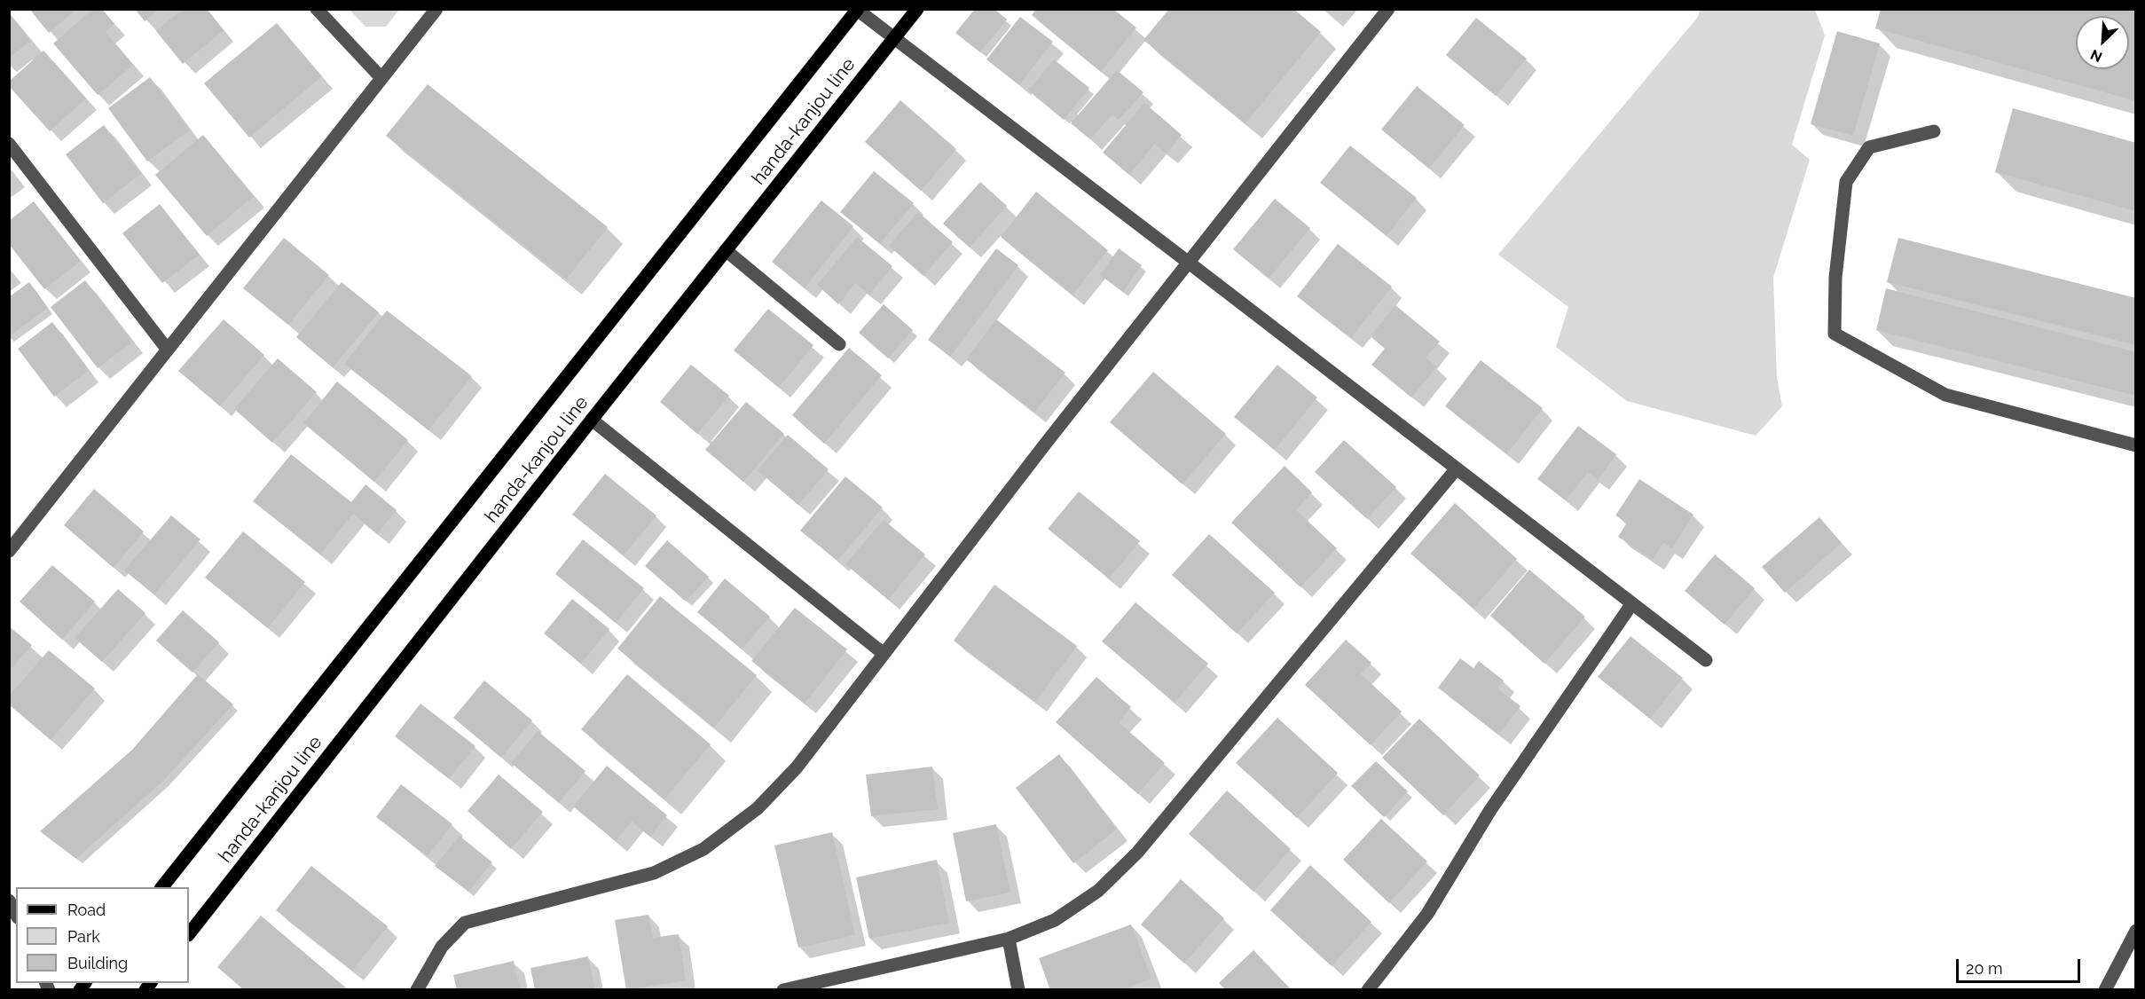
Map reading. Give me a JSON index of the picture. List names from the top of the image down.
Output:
{
  "streets": {
    "main road": ["handa-kanjou line"]
  },
  "legend": ["Road", "Park", "Building"],
  "scale_bar": "20 m",
  "north": "bottom left"
}
